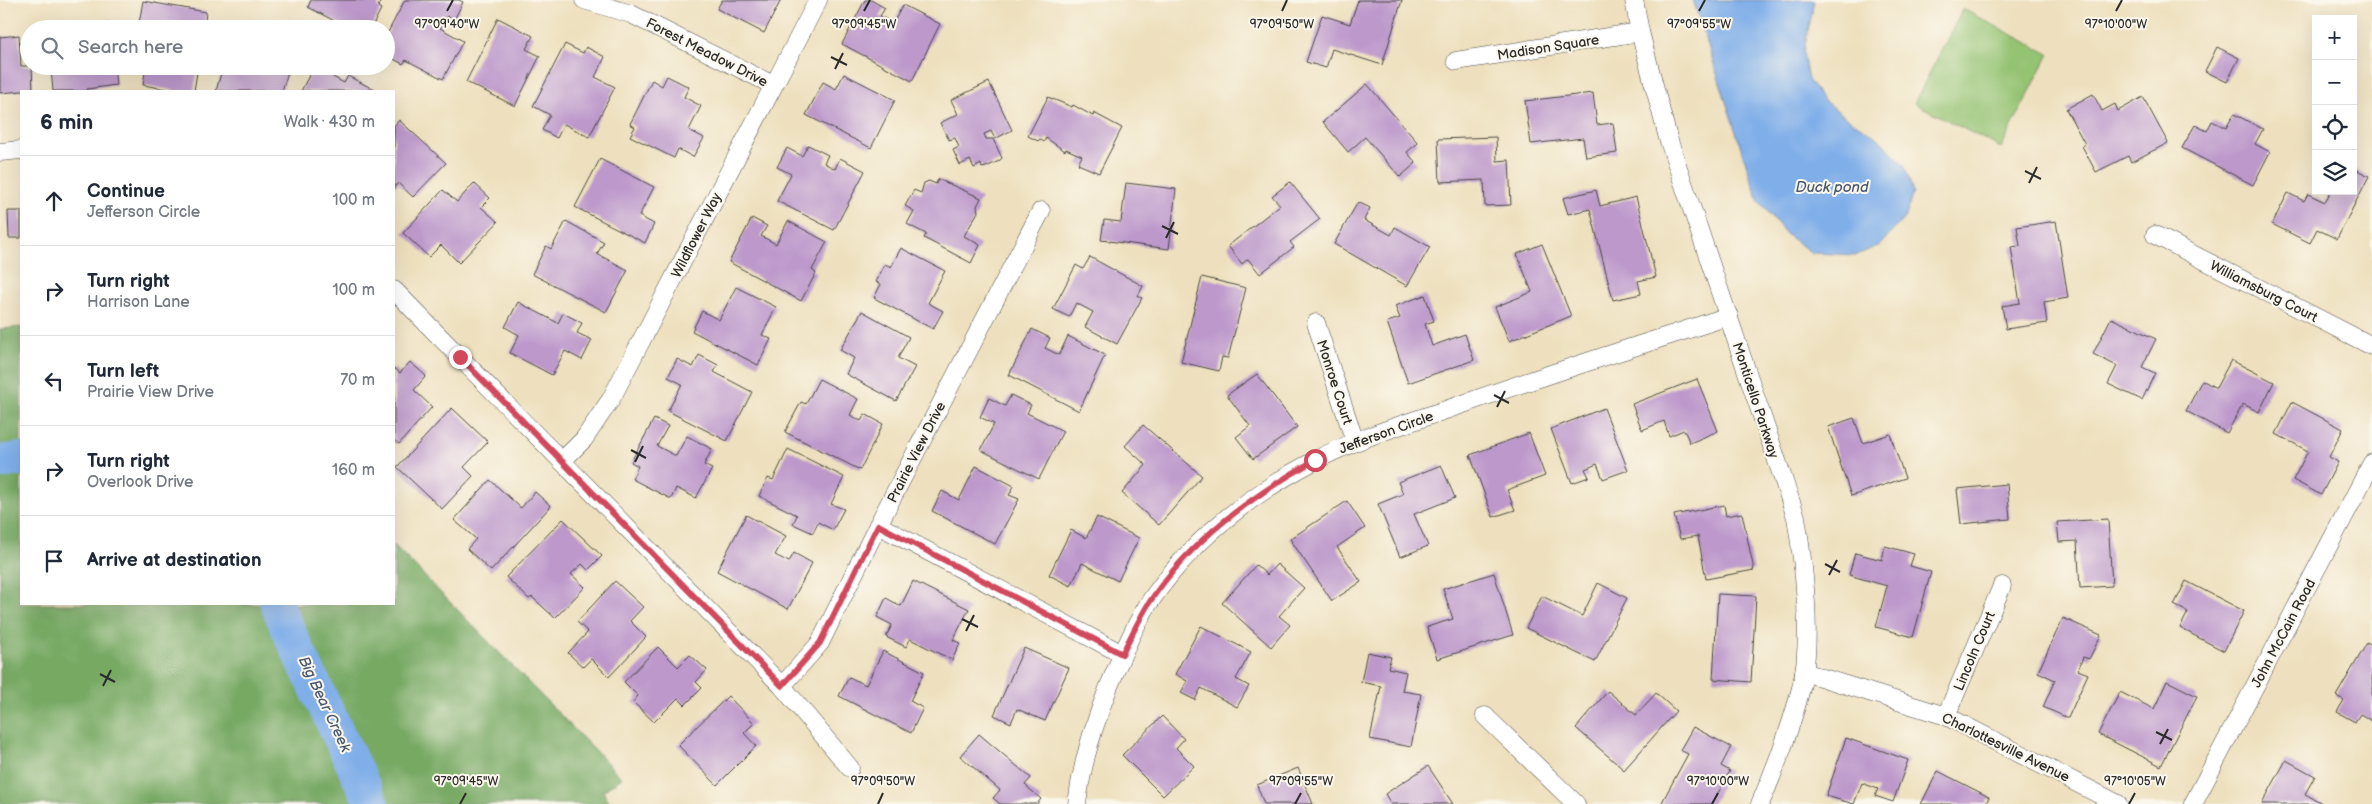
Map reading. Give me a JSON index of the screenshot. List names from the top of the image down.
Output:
{
  "streets": {
    "street": [
      "Madison Square",
      "Forest Meadow Drive",
      "Wildflower Way",
      "Williamsburg Court",
      "Monroe Court",
      "Monticello Parkway",
      "Jefferson Circle",
      "Prairie View Drive",
      "John McCain Road",
      "Lincoln Court",
      "Charlottesville Avenue"
    ]
  },
  "crossings": [
    ["Madison Square", "Monticello Parkway"],
    ["Forest Meadow Drive", "Wildflower Way"],
    ["Monroe Court", "Jefferson Circle"],
    ["Monticello Parkway", "Jefferson Circle"],
    ["Monticello Parkway", "Charlottesville Avenue"],
    ["Lincoln Court", "Charlottesville Avenue"]
  ],
  "water": ["Duck pond", "Big Bear Creek"],
  "page": {
    "map_buttons": ["+", "−"],
    "search": "Search here",
    "heading": ["6 min", "Walk · 430 m"],
    "list": [
      ["Continue", "Jefferson Circle", "100 m"],
      ["Turn right", "Harrison Lane", "100 m"],
      ["Turn left", "Prairie View Drive", "70 m"],
      ["Turn right", "Overlook Drive", "160 m"],
      "Arrive at destination"
    ]
  },
  "coordinates": [
    "97°09'40\"W",
    "97°09'45\"W",
    "97°09'50\"W",
    "97°09'55\"W",
    "97°10'00\"W",
    "97°10'05\"W"
  ]
}
